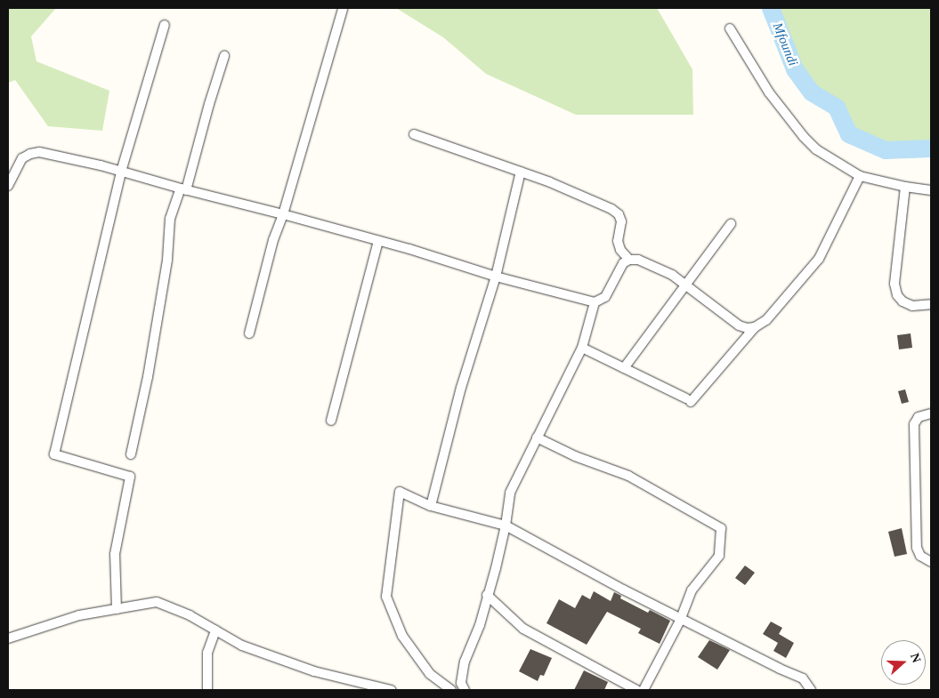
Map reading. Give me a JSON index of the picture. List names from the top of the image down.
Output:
{
  "water": ["Mfoundi"],
  "north": "right"
}
